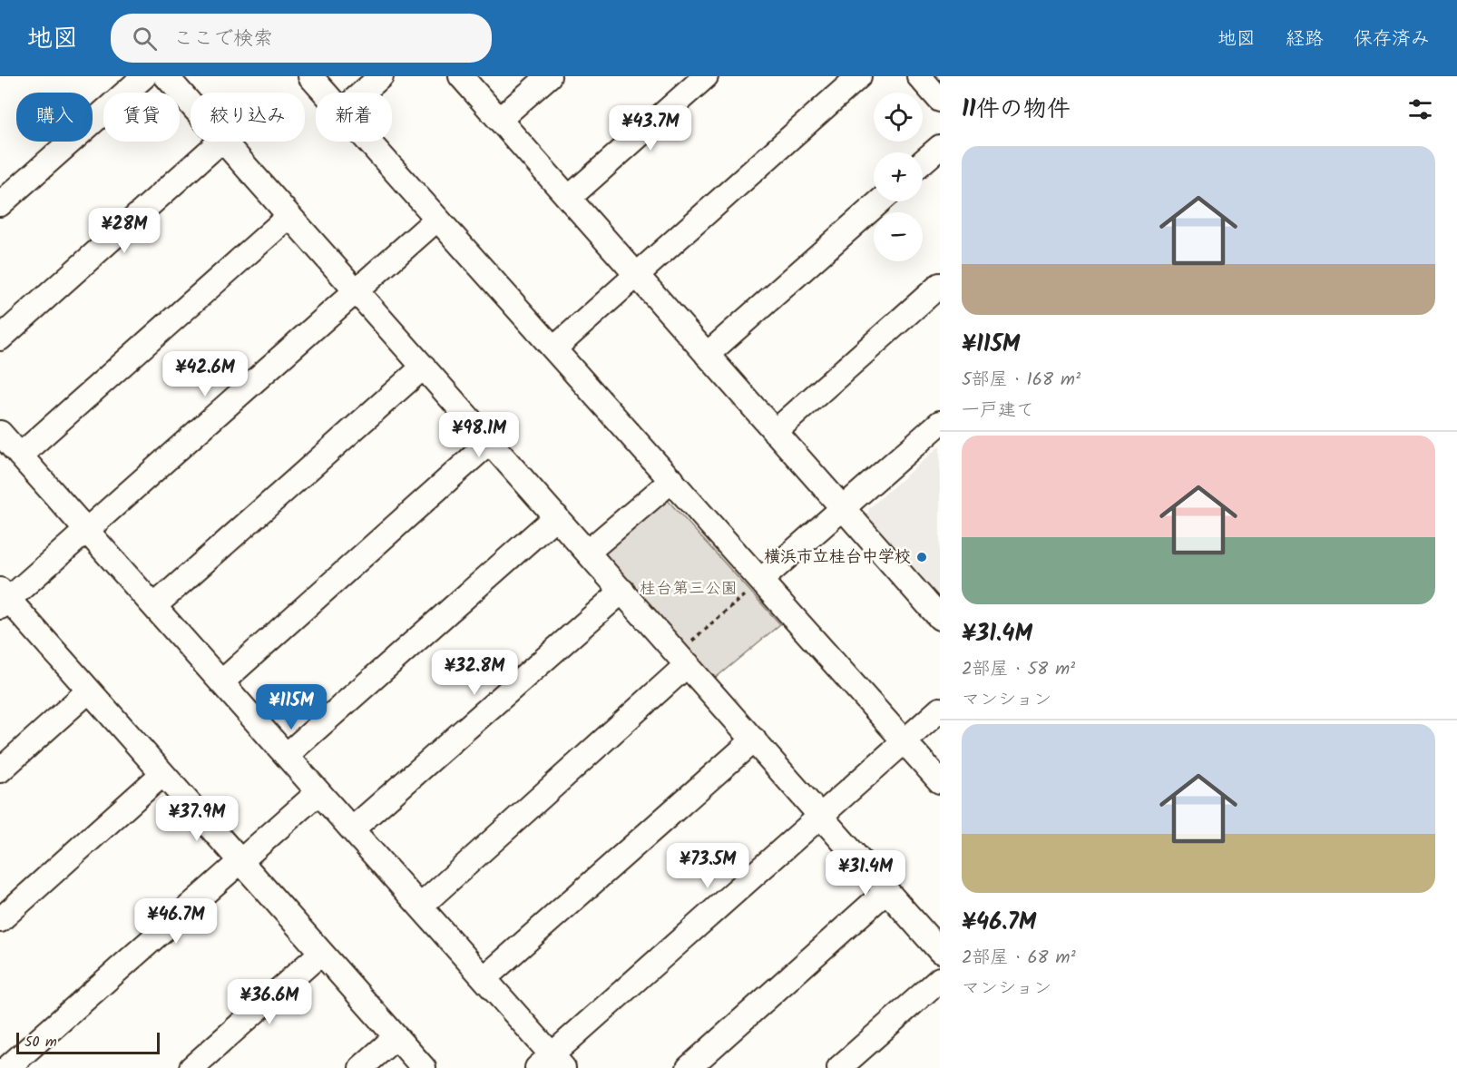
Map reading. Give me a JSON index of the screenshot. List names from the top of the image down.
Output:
{
  "parks": ["桂台第三公園"],
  "places": ["横浜市立桂台中学校"],
  "scale_bar": "50 m",
  "page": {
    "header": "地図",
    "search": "ここで検索",
    "nav": ["地図", "経路", "保存済み"],
    "heading": "11件の物件",
    "map_buttons": ["+", "−"],
    "chip": [
      "購入",
      "賃貸",
      "絞り込み",
      "新着"
    ],
    "price": [
      "¥43.7M",
      "¥28M",
      "¥42.6M",
      "¥98.1M",
      "¥32.8M",
      "¥115M",
      "¥37.9M",
      "¥73.5M",
      "¥31.4M",
      "¥46.7M",
      "¥36.6M"
    ],
    "list": [
      {
        "name": "¥115M",
        "note": "5部屋 · 168 m² · 一戸建て"
      },
      {
        "name": "¥31.4M",
        "note": "2部屋 · 58 m² · マンション"
      },
      {
        "name": "¥46.7M",
        "note": "2部屋 · 68 m² · マンション"
      }
    ],
    "scale": "50 m"
  }
}
